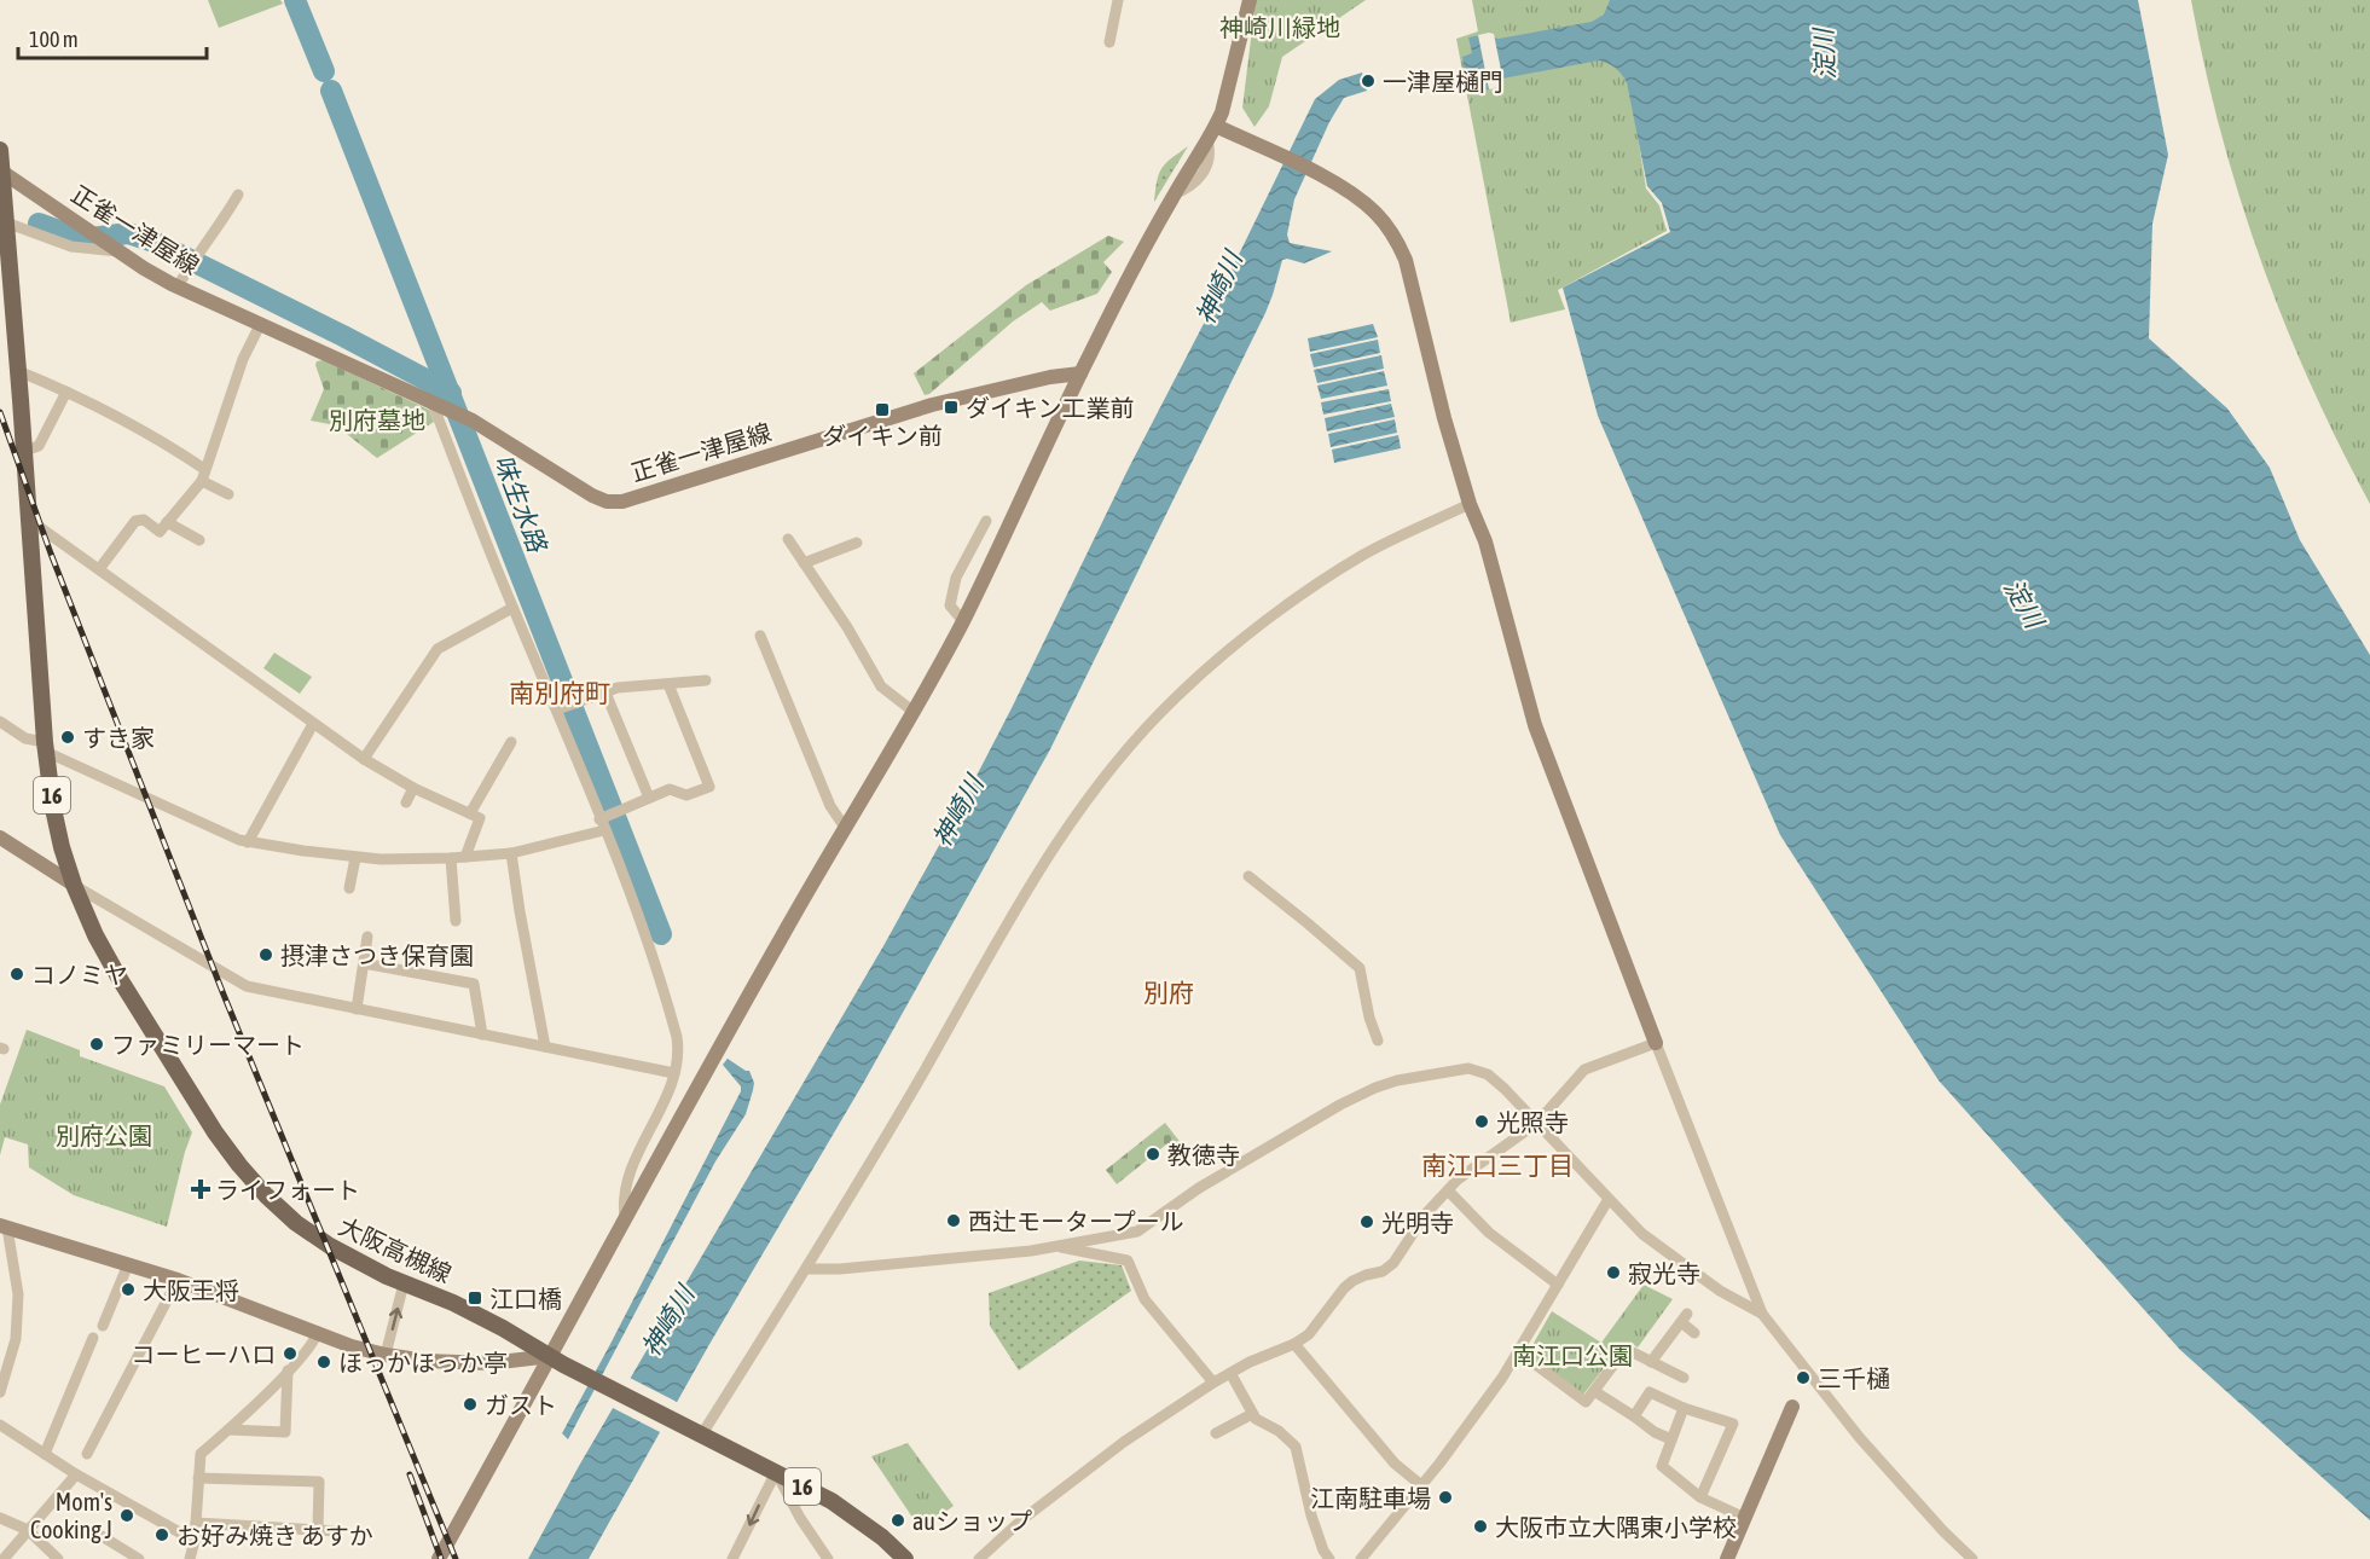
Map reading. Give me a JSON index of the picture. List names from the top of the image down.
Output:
{
  "streets": {
    "main road": ["16", "大阪高槻線"],
    "street": ["正雀一津屋線"]
  },
  "crossings": [
    ["正雀一津屋線", "大阪高槻線"]
  ],
  "districts": ["南別府町", "別府", "南江口三丁目"],
  "water": ["淀川", "神崎川", "味生水路"],
  "parks": [
    "神崎川緑地",
    "別府墓地",
    "別府公園",
    "南江口公園"
  ],
  "places": {
    "other": [
      "一津屋樋門",
      "すき家",
      "摂津さつき保育園",
      "コノミヤ",
      "ファミリーマート",
      "光照寺",
      "教徳寺",
      "西辻モータープール",
      "光明寺",
      "寂光寺",
      "大阪王将",
      "コーヒーハロ",
      "ほっかほっか亭",
      "三千樋",
      "ガスト",
      "江南駐車場",
      "Mom's Cooking J",
      "auショップ",
      "大阪市立大隅東小学校",
      "お好み焼き あすか"
    ],
    "transit": ["ダイキン工業前", "ダイキン前", "江口橋"],
    "health": ["ライフォート"]
  },
  "scale_bar": "100 m"
}
